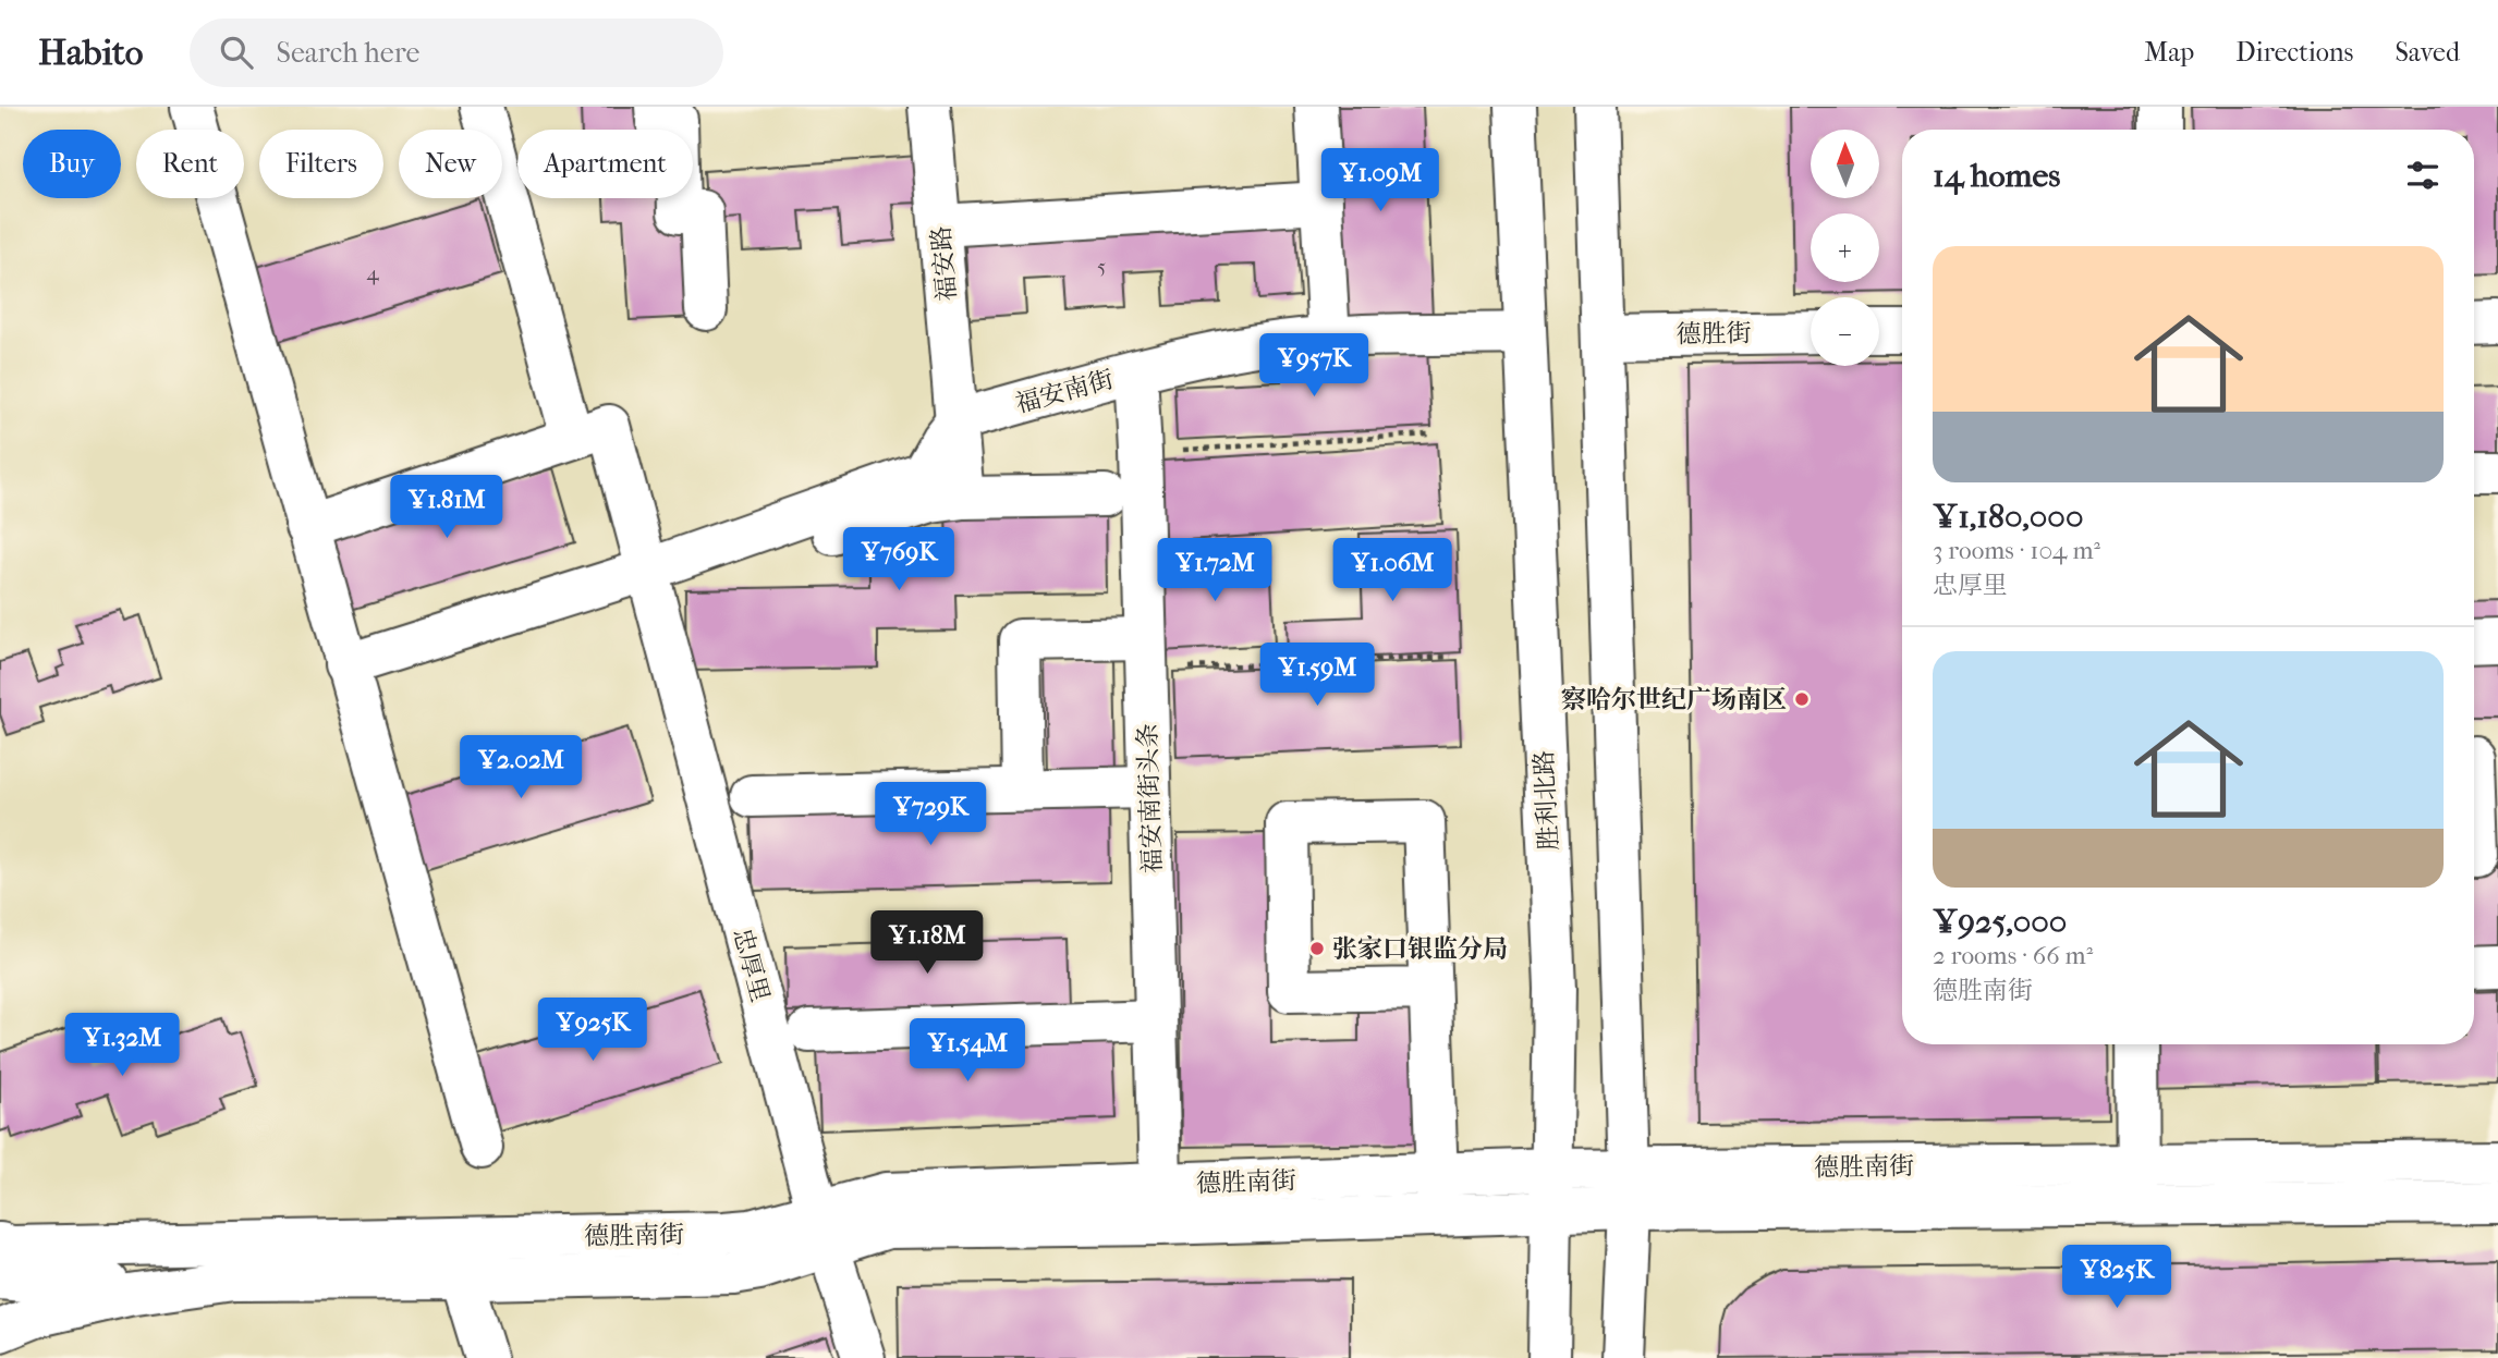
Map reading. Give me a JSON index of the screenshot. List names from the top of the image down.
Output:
{
  "streets": {
    "main road": [
      "福安路",
      "德胜街",
      "福安南街",
      "福安南街头条",
      "胜利北路",
      "忠厚里",
      "德胜南街"
    ]
  },
  "crossings": [
    ["福安路", "福安南街"],
    ["福安南街", "福安南街头条"],
    ["福安南街", "胜利北路"],
    ["福安南街头条", "德胜南街"],
    ["胜利北路", "德胜南街"],
    ["忠厚里", "德胜南街"]
  ],
  "places": ["察哈尔世纪广场南区", "张家口银监分局"],
  "house_numbers": ["5", "4"],
  "north": "top",
  "page": {
    "header": "Habito",
    "search": "Search here",
    "nav": ["Map", "Directions", "Saved"],
    "map_buttons": ["+", "−"],
    "chip": [
      "Buy",
      "Rent",
      "Filters",
      "New",
      "Apartment"
    ],
    "heading": "14 homes",
    "price": [
      "¥1.09M",
      "¥957K",
      "¥1.81M",
      "¥769K",
      "¥1.72M",
      "¥1.06M",
      "¥1.59M",
      "¥2.02M",
      "¥729K",
      "¥1.18M",
      "¥925K",
      "¥1.32M",
      "¥1.54M",
      "¥825K"
    ],
    "list": [
      {
        "name": "¥1,180,000",
        "note": "3 rooms · 104 m² · 忠厚里"
      },
      {
        "name": "¥925,000",
        "note": "2 rooms · 66 m² · 德胜南街"
      }
    ]
  }
}
